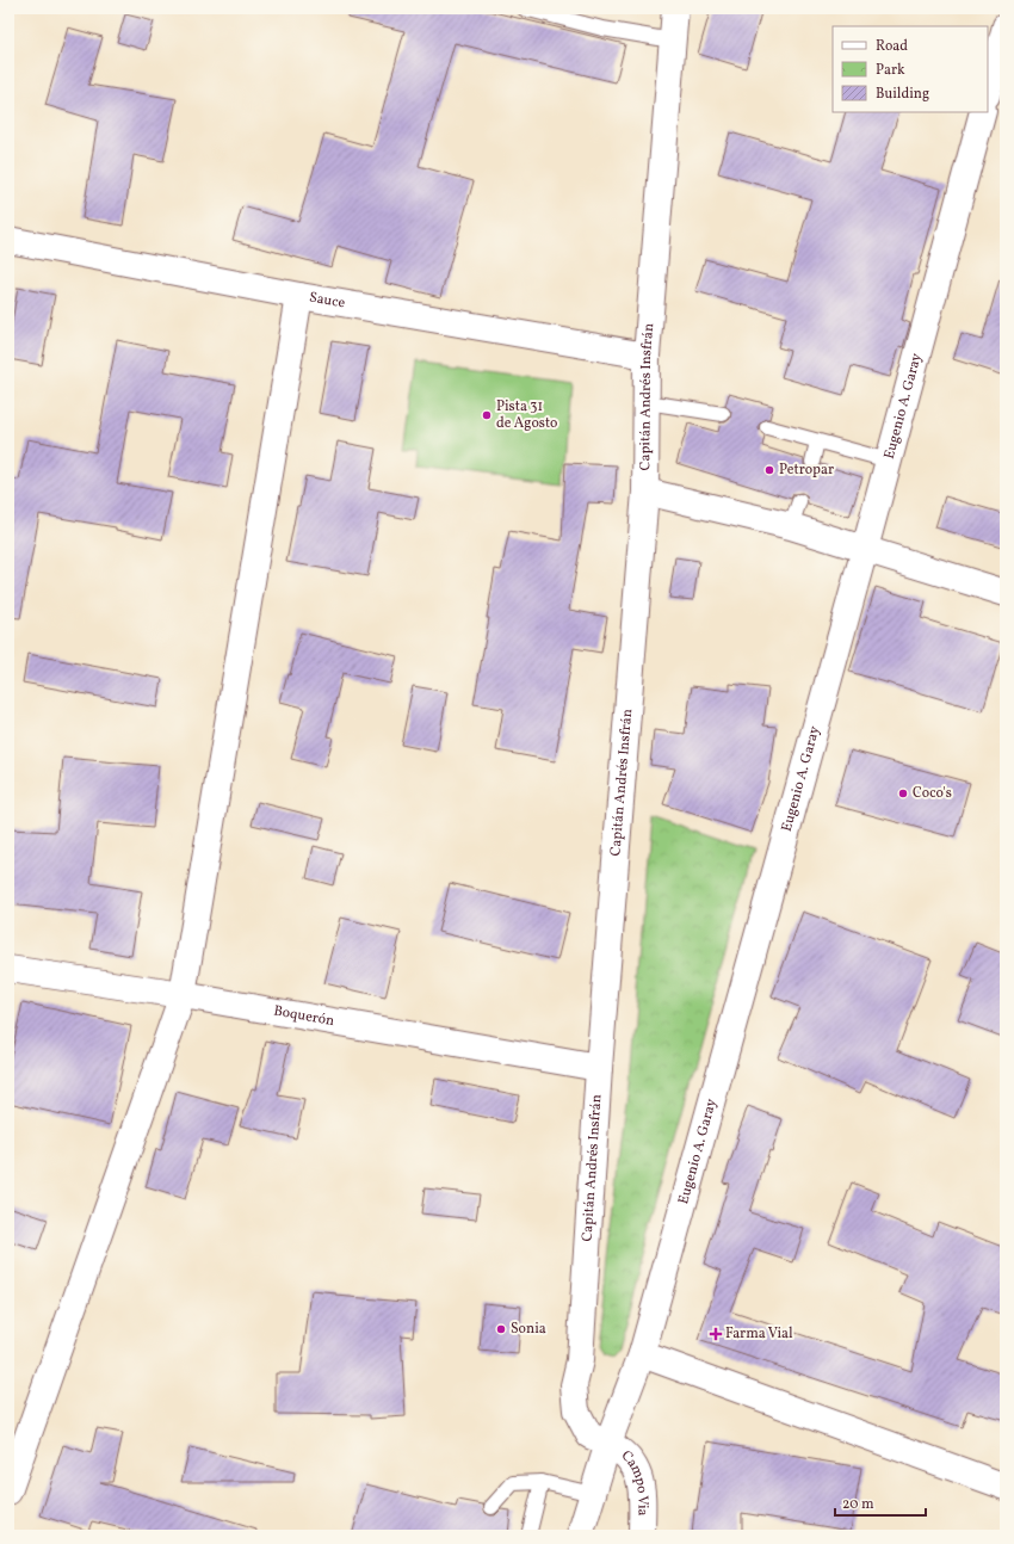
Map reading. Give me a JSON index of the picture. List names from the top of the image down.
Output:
{
  "streets": {
    "street": [
      "Sauce",
      "Capitán Andrés Insfrán",
      "Eugenio A. Garay",
      "Boquerón",
      "Campo Via"
    ]
  },
  "crossings": [
    ["Sauce", "Capitán Andrés Insfrán"],
    ["Capitán Andrés Insfrán", "Eugenio A. Garay"],
    ["Capitán Andrés Insfrán", "Boquerón"],
    ["Capitán Andrés Insfrán", "Campo Via"],
    ["Eugenio A. Garay", "Campo Via"]
  ],
  "places": {
    "other": [
      "Pista 31 de Agosto",
      "Petropar",
      "Coco's",
      "Sonia"
    ],
    "health": ["Farma Vial"]
  },
  "legend": ["Road", "Park", "Building"],
  "scale_bar": "20 m"
}
